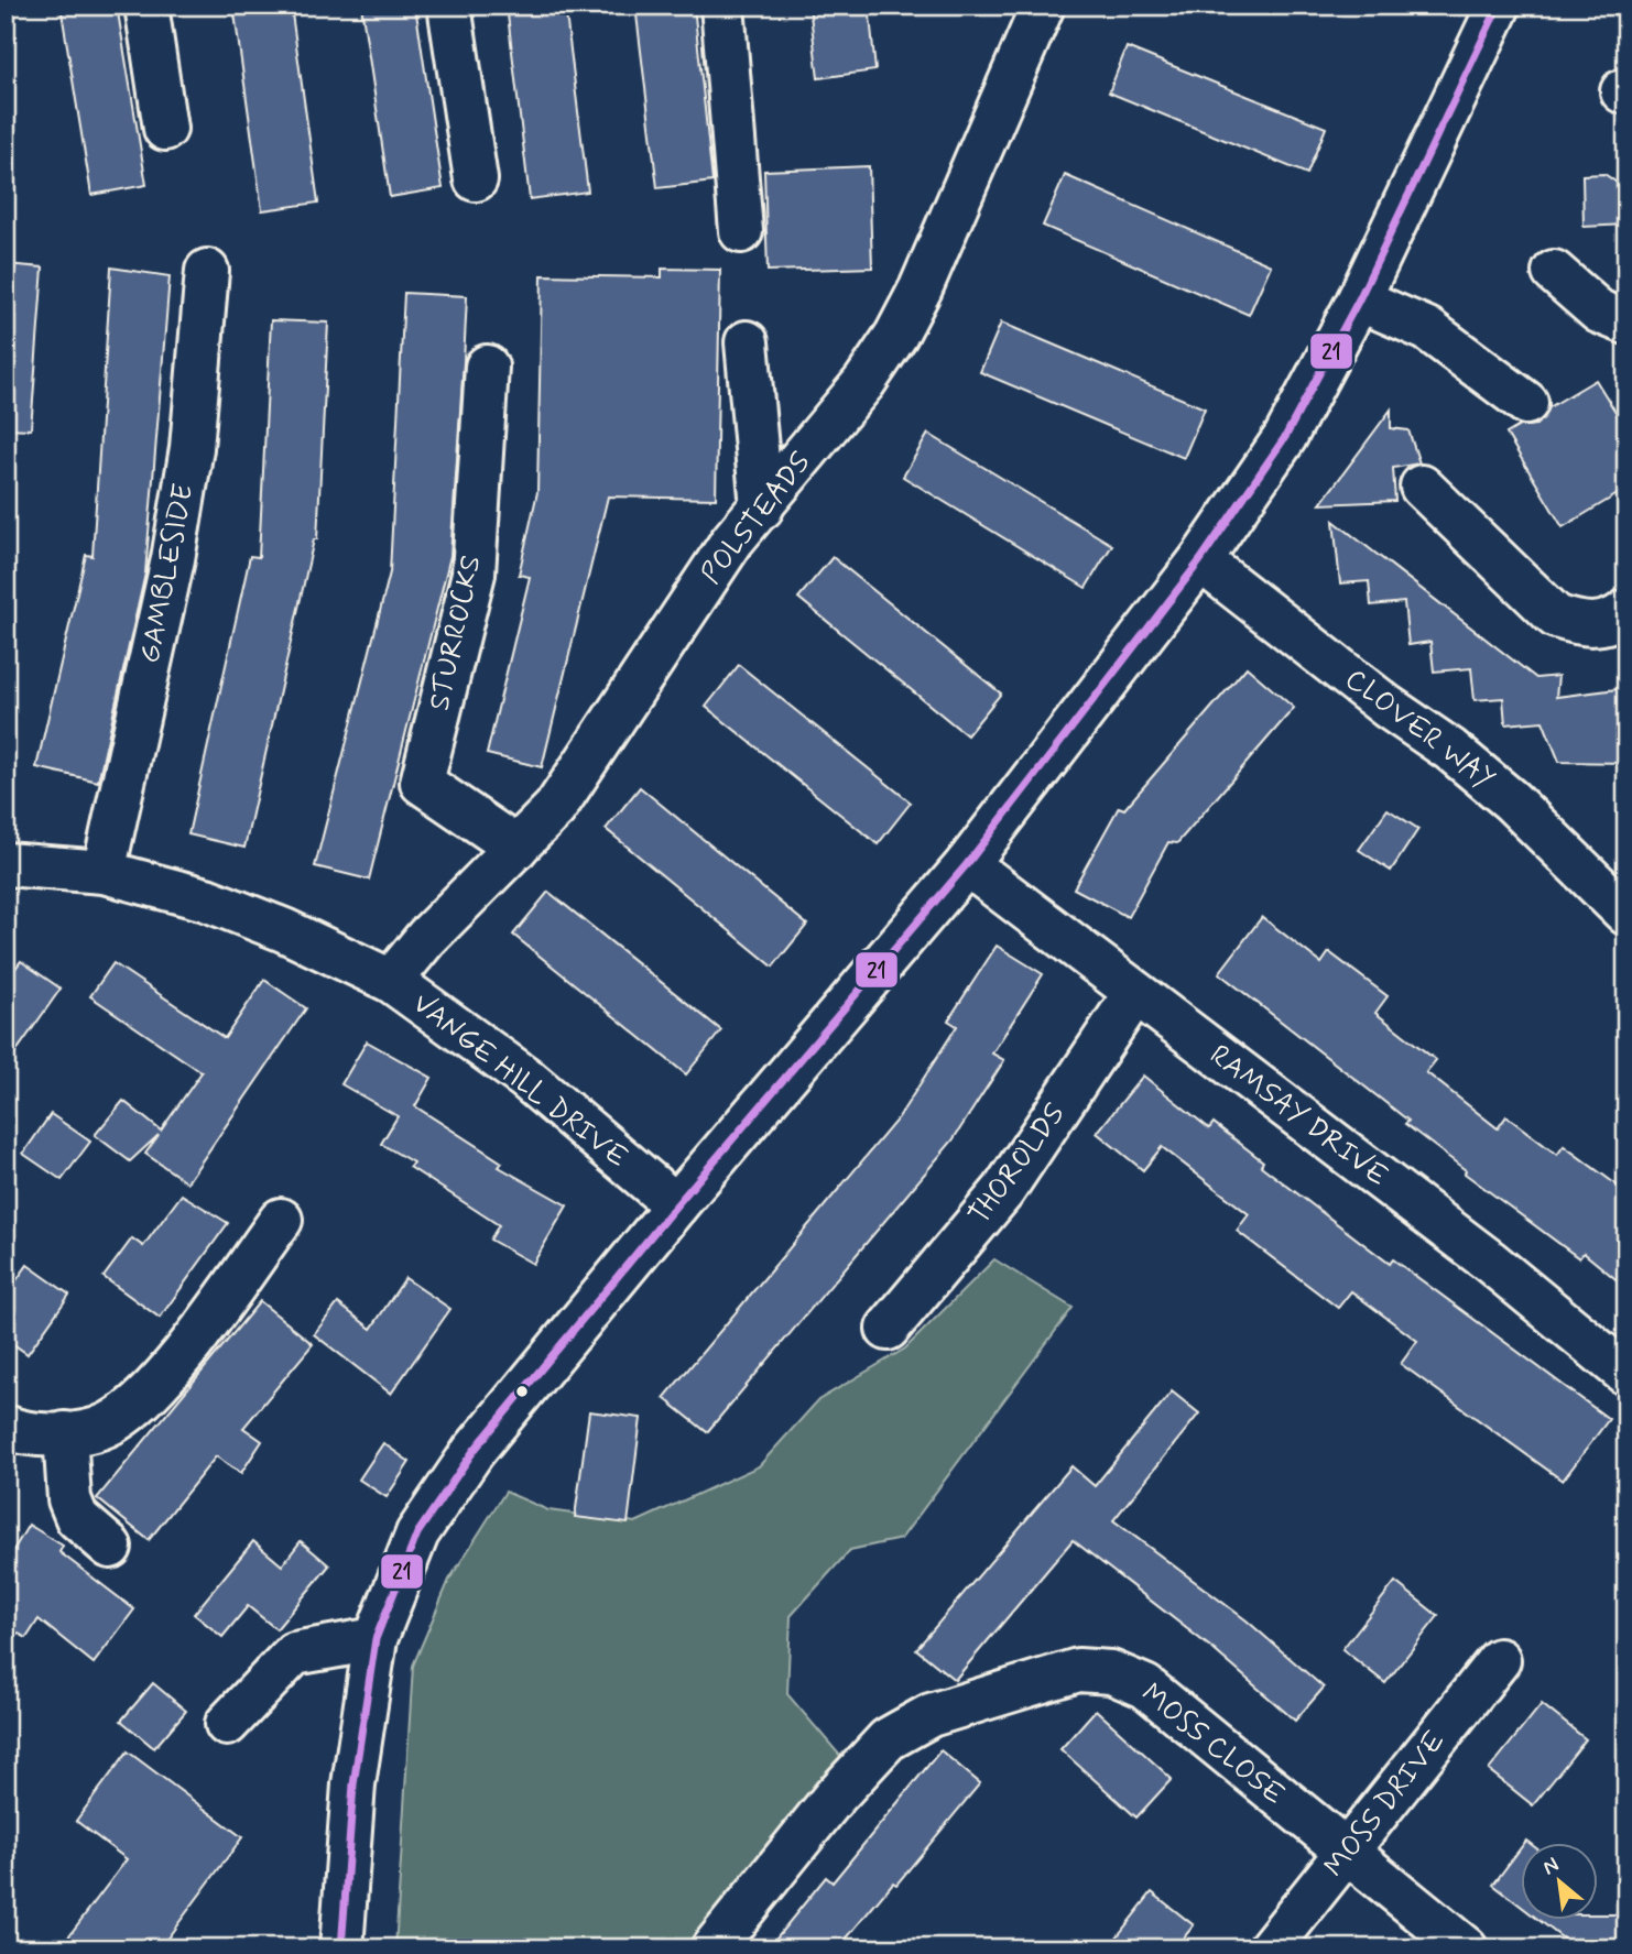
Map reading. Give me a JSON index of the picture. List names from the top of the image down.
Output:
{
  "streets": {
    "street": [
      "POLSTEADS",
      "GAMBLESIDE",
      "STURROCKS",
      "CLOVER WAY",
      "VANGE HILL DRIVE",
      "RAMSAY DRIVE",
      "THOROLDS",
      "MOSS CLOSE",
      "MOSS DRIVE"
    ]
  },
  "crossings": [
    ["POLSTEADS", "STURROCKS"],
    ["POLSTEADS", "VANGE HILL DRIVE"],
    ["GAMBLESIDE", "VANGE HILL DRIVE"],
    ["RAMSAY DRIVE", "THOROLDS"],
    ["MOSS CLOSE", "MOSS DRIVE"]
  ],
  "lines": ["transit line 21"],
  "north": "top left"
}
